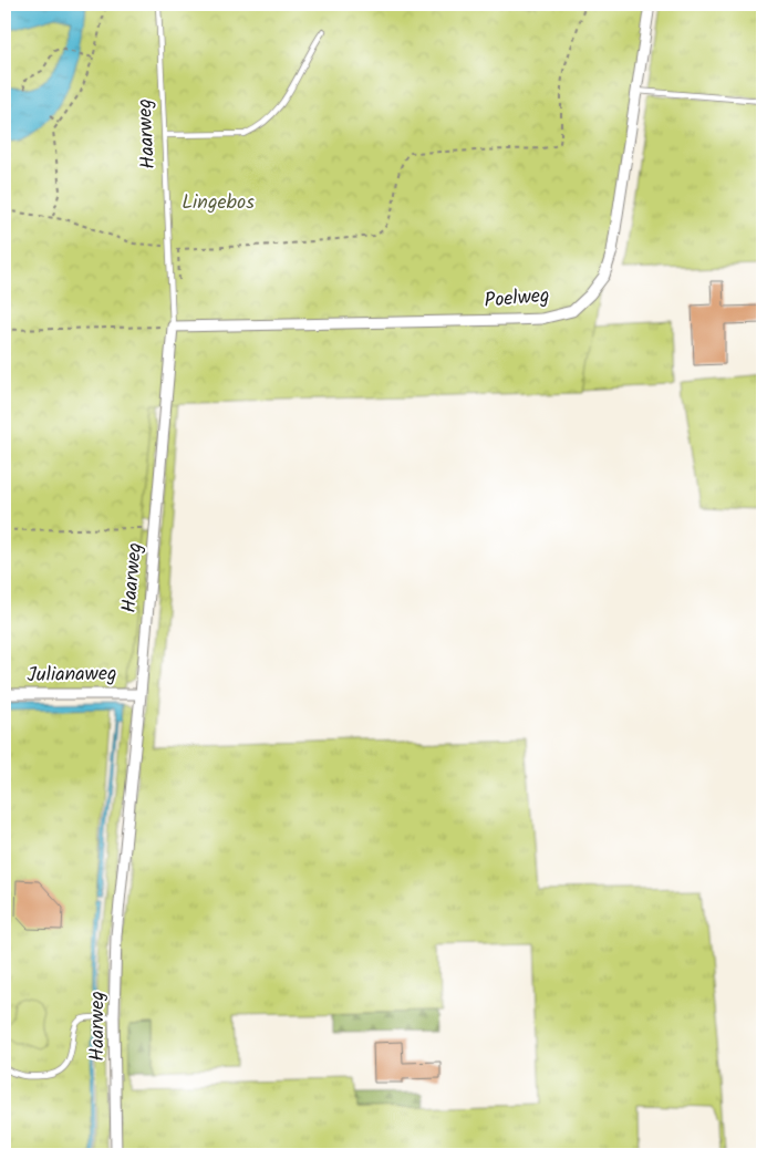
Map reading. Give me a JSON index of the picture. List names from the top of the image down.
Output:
{
  "streets": {
    "street": ["Haarweg", "Poelweg", "Julianaweg"]
  },
  "crossings": [
    ["Haarweg", "Poelweg"],
    ["Haarweg", "Julianaweg"]
  ],
  "parks": ["Lingebos"]
}
